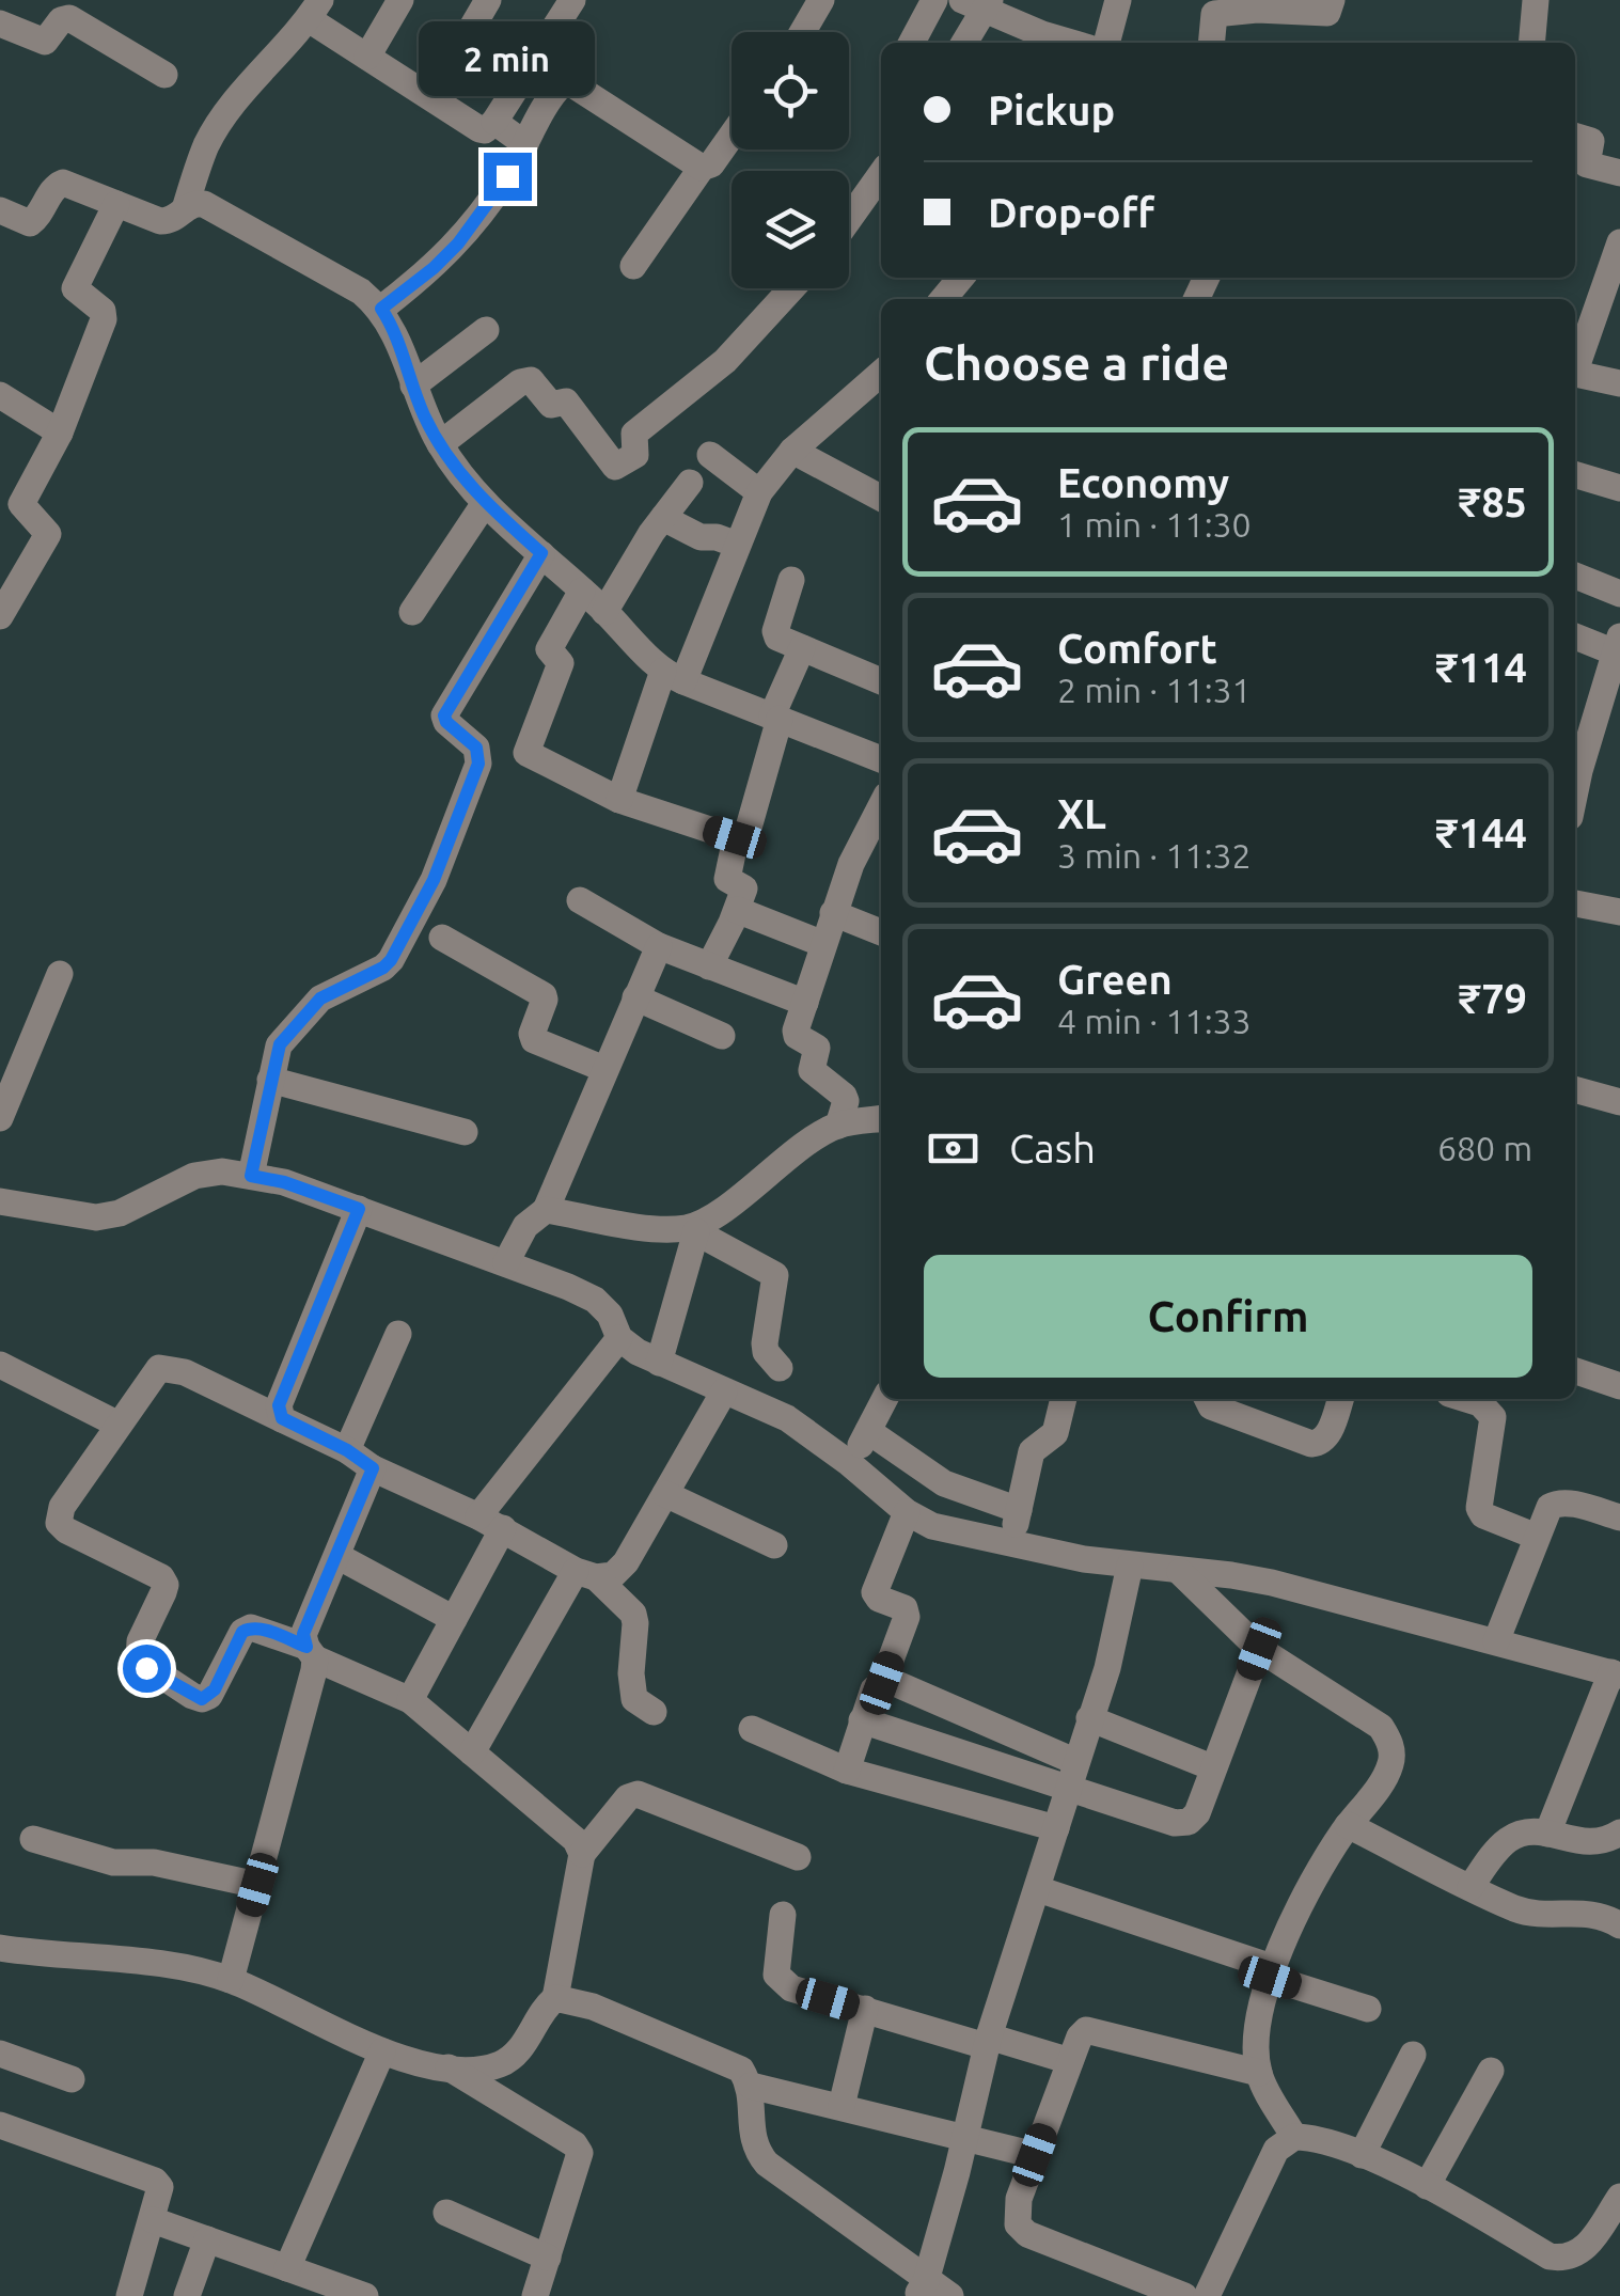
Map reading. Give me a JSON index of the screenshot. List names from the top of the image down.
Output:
{
  "page": {
    "bubble": "2 min",
    "banner": ["Pickup", "Drop-off"],
    "heading": "Choose a ride",
    "list": [
      {
        "name": "Economy",
        "note": "1 min · 11:30",
        "value": "₹85"
      },
      {
        "name": "Comfort",
        "note": "2 min · 11:31",
        "value": "₹114"
      },
      {
        "name": "XL",
        "note": "3 min · 11:32",
        "value": "₹144"
      },
      {
        "name": "Green",
        "note": "4 min · 11:33",
        "value": "₹79"
      }
    ],
    "pay": ["Cash", "680 m"],
    "buttons": "Confirm"
  }
}
